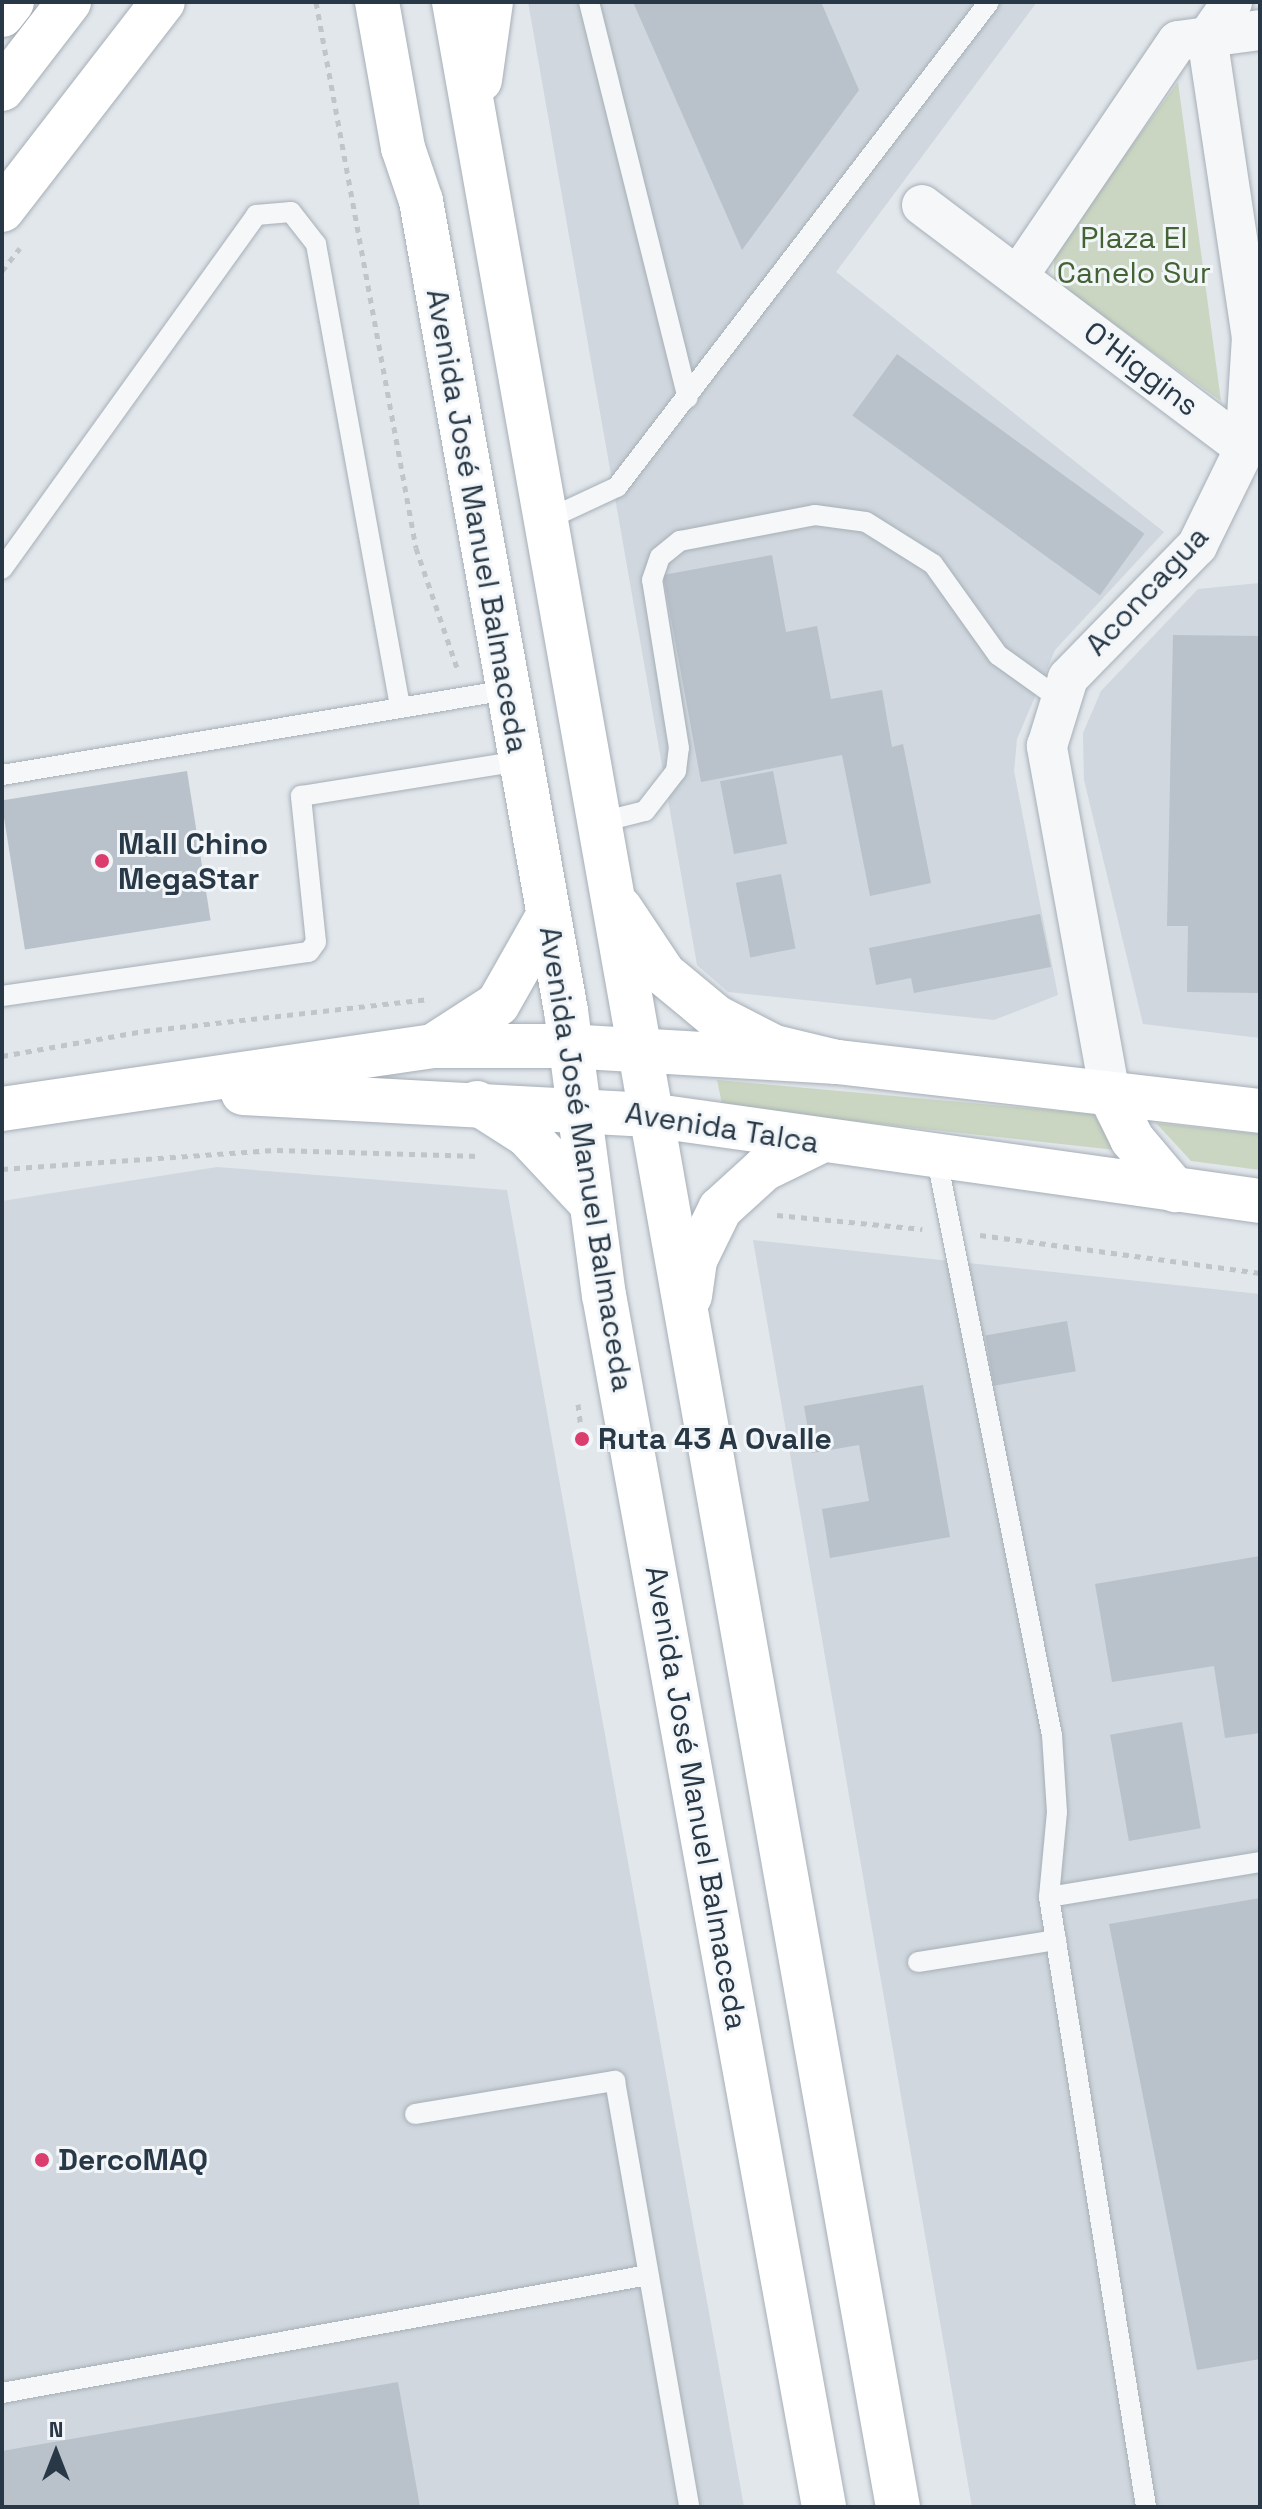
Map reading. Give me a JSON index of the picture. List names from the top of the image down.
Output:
{
  "streets": {
    "main road": ["Avenida José Manuel Balmaceda", "Avenida Talca"],
    "street": ["O'Higgins", "Aconcagua"]
  },
  "crossings": [
    ["O'Higgins", "Aconcagua"],
    ["Avenida José Manuel Balmaceda", "Avenida Talca"],
    ["Aconcagua", "Avenida Talca"]
  ],
  "parks": ["Plaza El Canelo Sur"],
  "places": ["Mall Chino MegaStar", "Ruta 43 A Ovalle", "DercoMAQ"],
  "north": "top"
}
